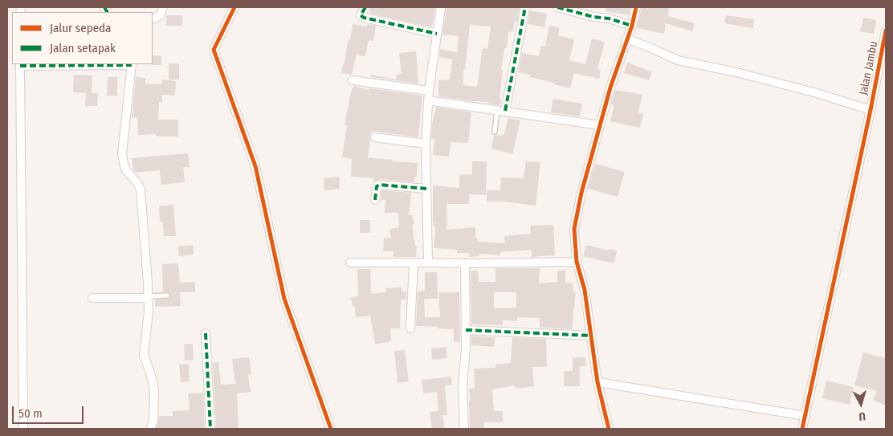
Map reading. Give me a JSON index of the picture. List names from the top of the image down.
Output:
{
  "streets": {
    "street": ["Jalan Jambu"]
  },
  "legend": ["Jalur sepeda", "Jalan setapak"],
  "scale_bar": "50 m",
  "north": "bottom"
}
